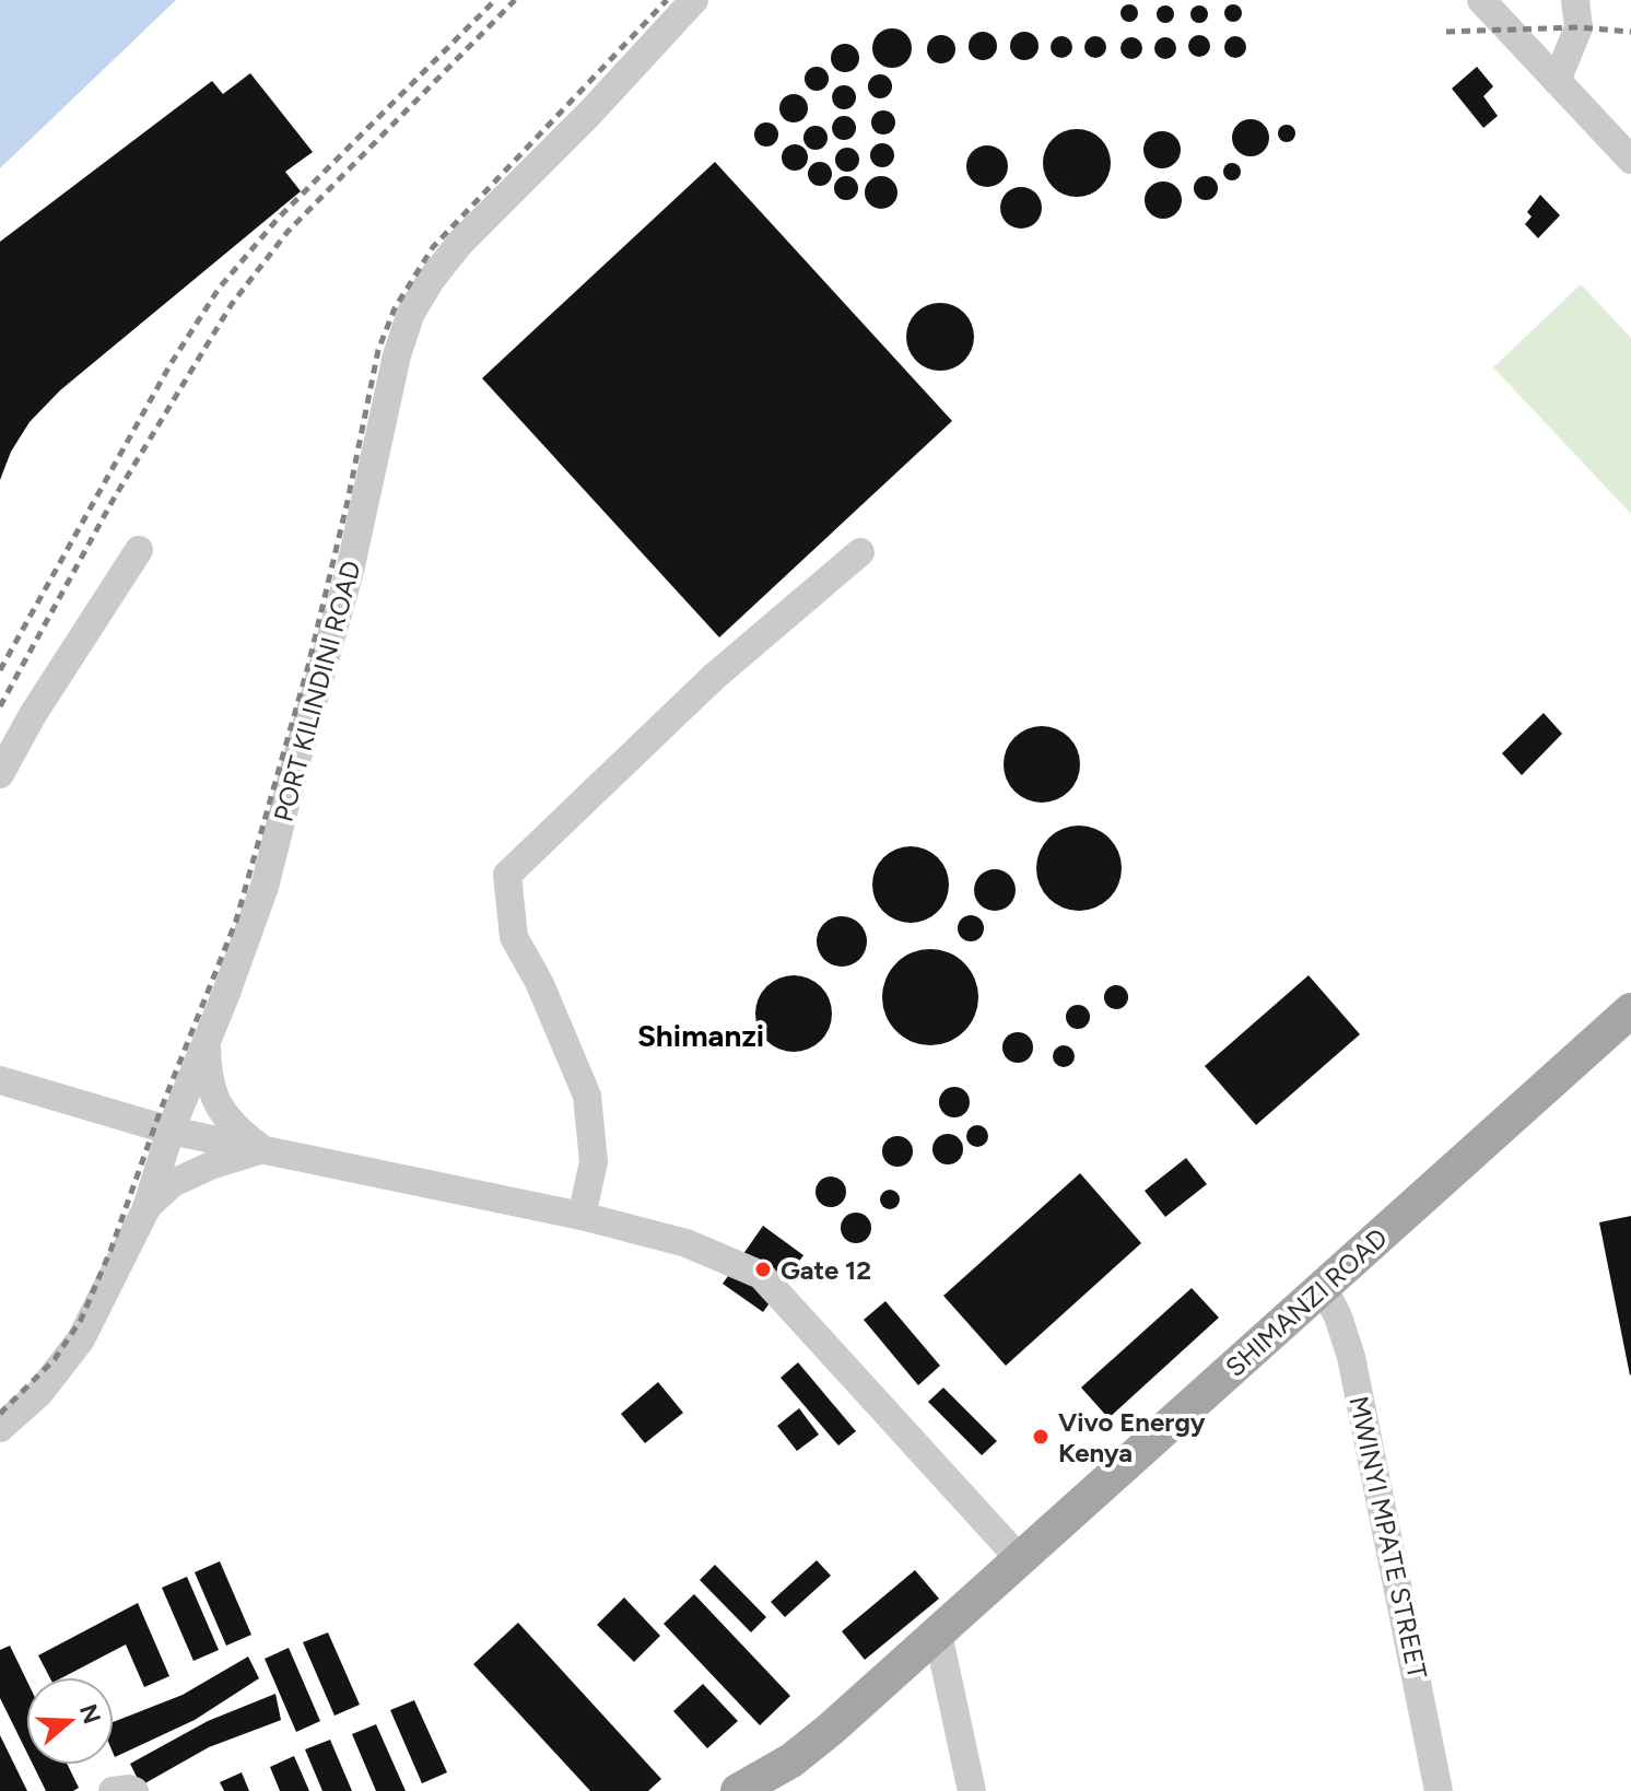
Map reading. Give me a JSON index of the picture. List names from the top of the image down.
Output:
{
  "streets": {
    "main road": ["SHIMANZI ROAD"],
    "street": ["PORT KILINDINI ROAD", "MWINYI MPATE STREET"]
  },
  "crossings": [
    ["SHIMANZI ROAD", "MWINYI MPATE STREET"]
  ],
  "districts": ["Shimanzi"],
  "places": ["Gate 12", "Vivo Energy Kenya"],
  "north": "right"
}
